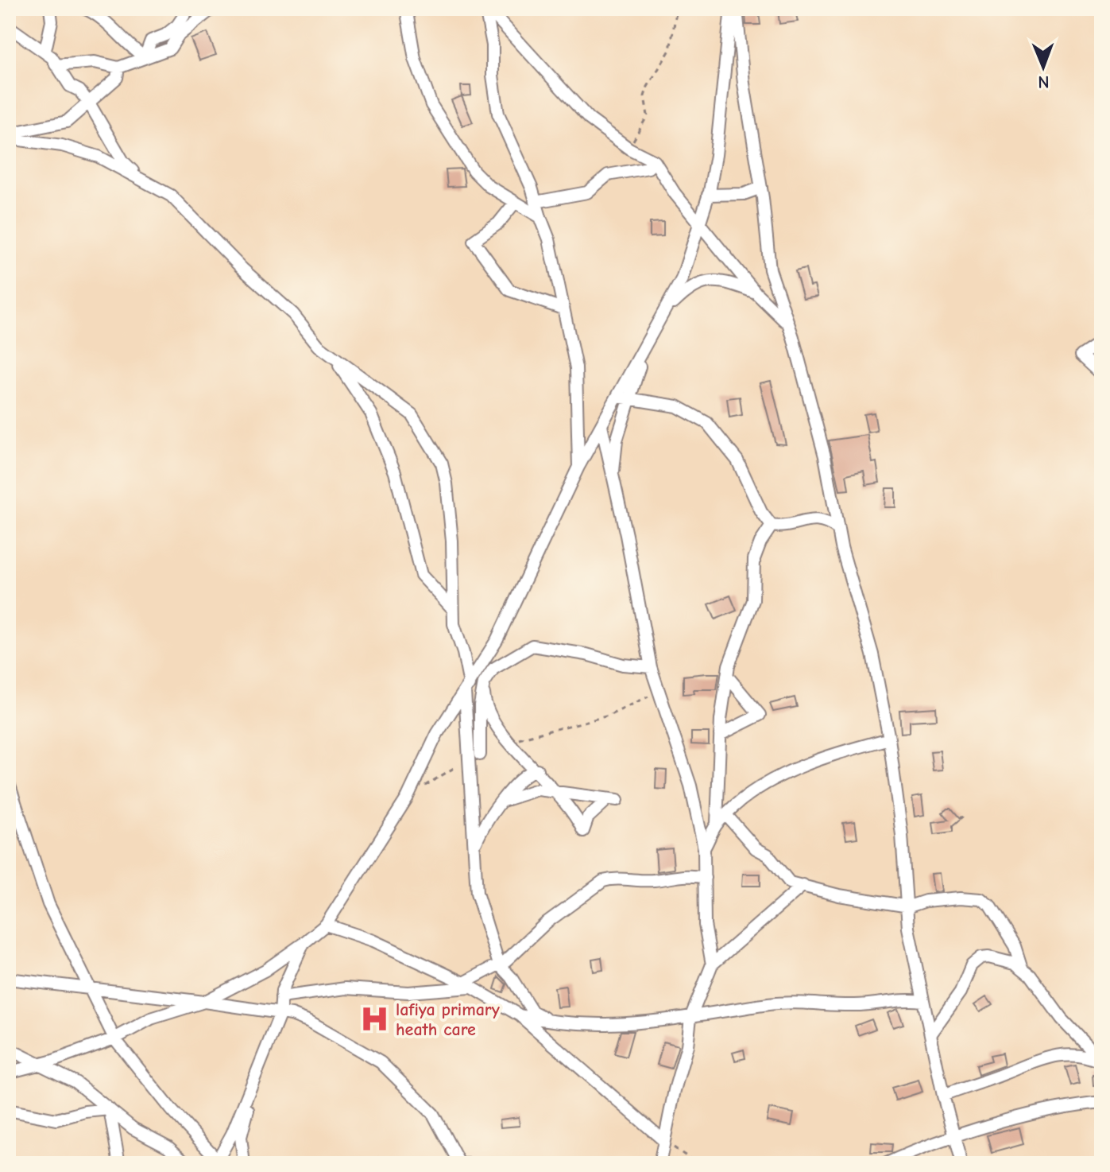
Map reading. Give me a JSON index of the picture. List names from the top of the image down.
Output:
{
  "places": {
    "hospital": ["lafiya primary heath care"]
  },
  "north": "bottom"
}
